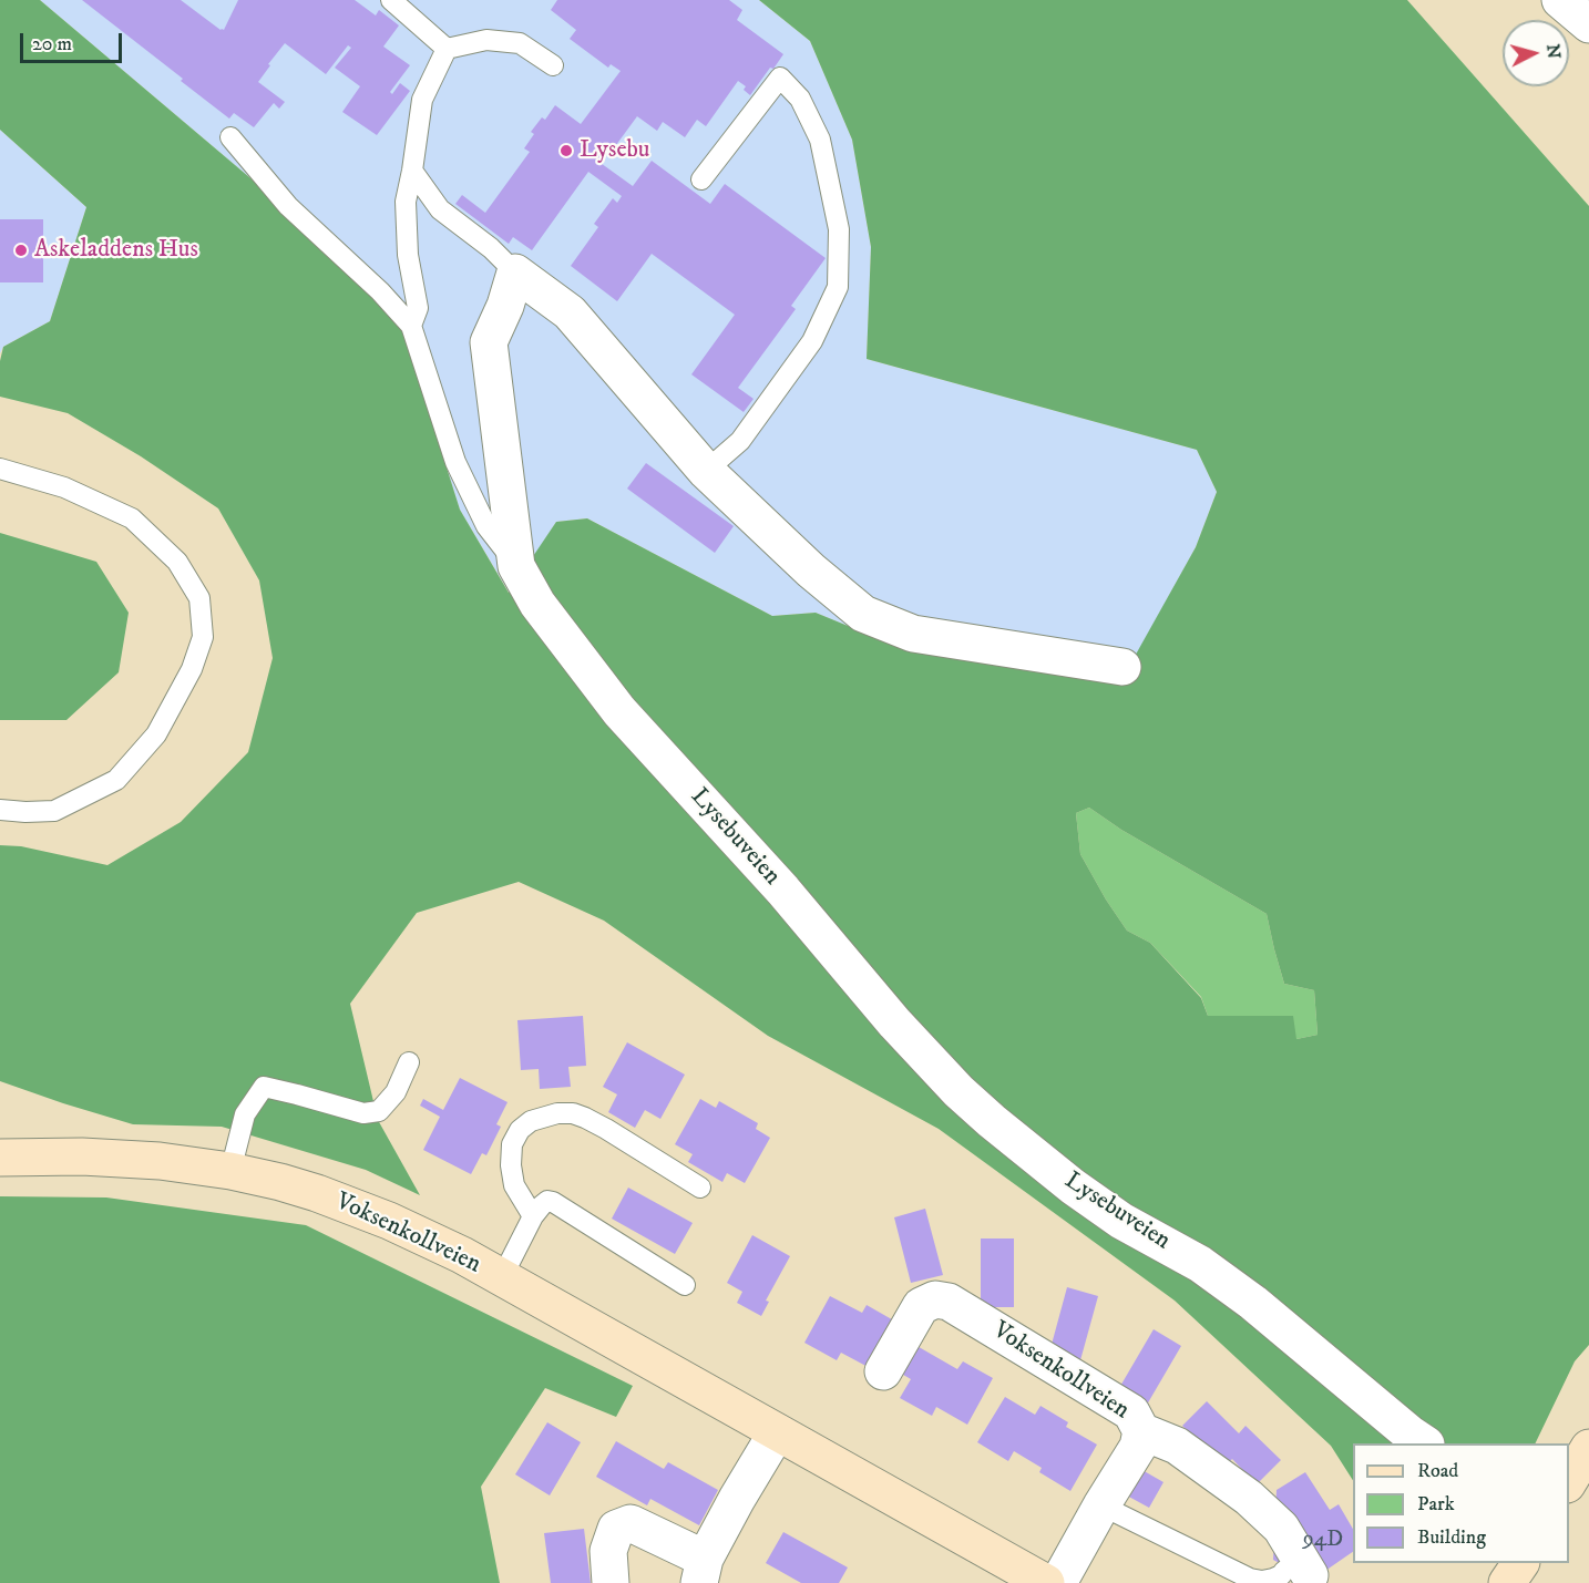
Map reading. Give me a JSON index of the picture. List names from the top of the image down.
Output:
{
  "streets": {
    "street": ["Lysebuveien", "Voksenkollveien"]
  },
  "places": ["Lysebu", "Askeladdens Hus"],
  "house_numbers": ["94D"],
  "legend": ["Road", "Park", "Building"],
  "scale_bar": "20 m",
  "north": "right"
}
